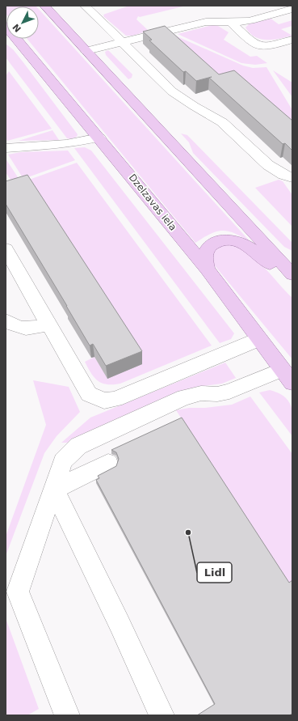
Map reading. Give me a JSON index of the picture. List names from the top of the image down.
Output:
{
  "streets": {
    "main road": ["Dzelzavas iela"]
  },
  "places": ["Lidl"],
  "north": "bottom left"
}
